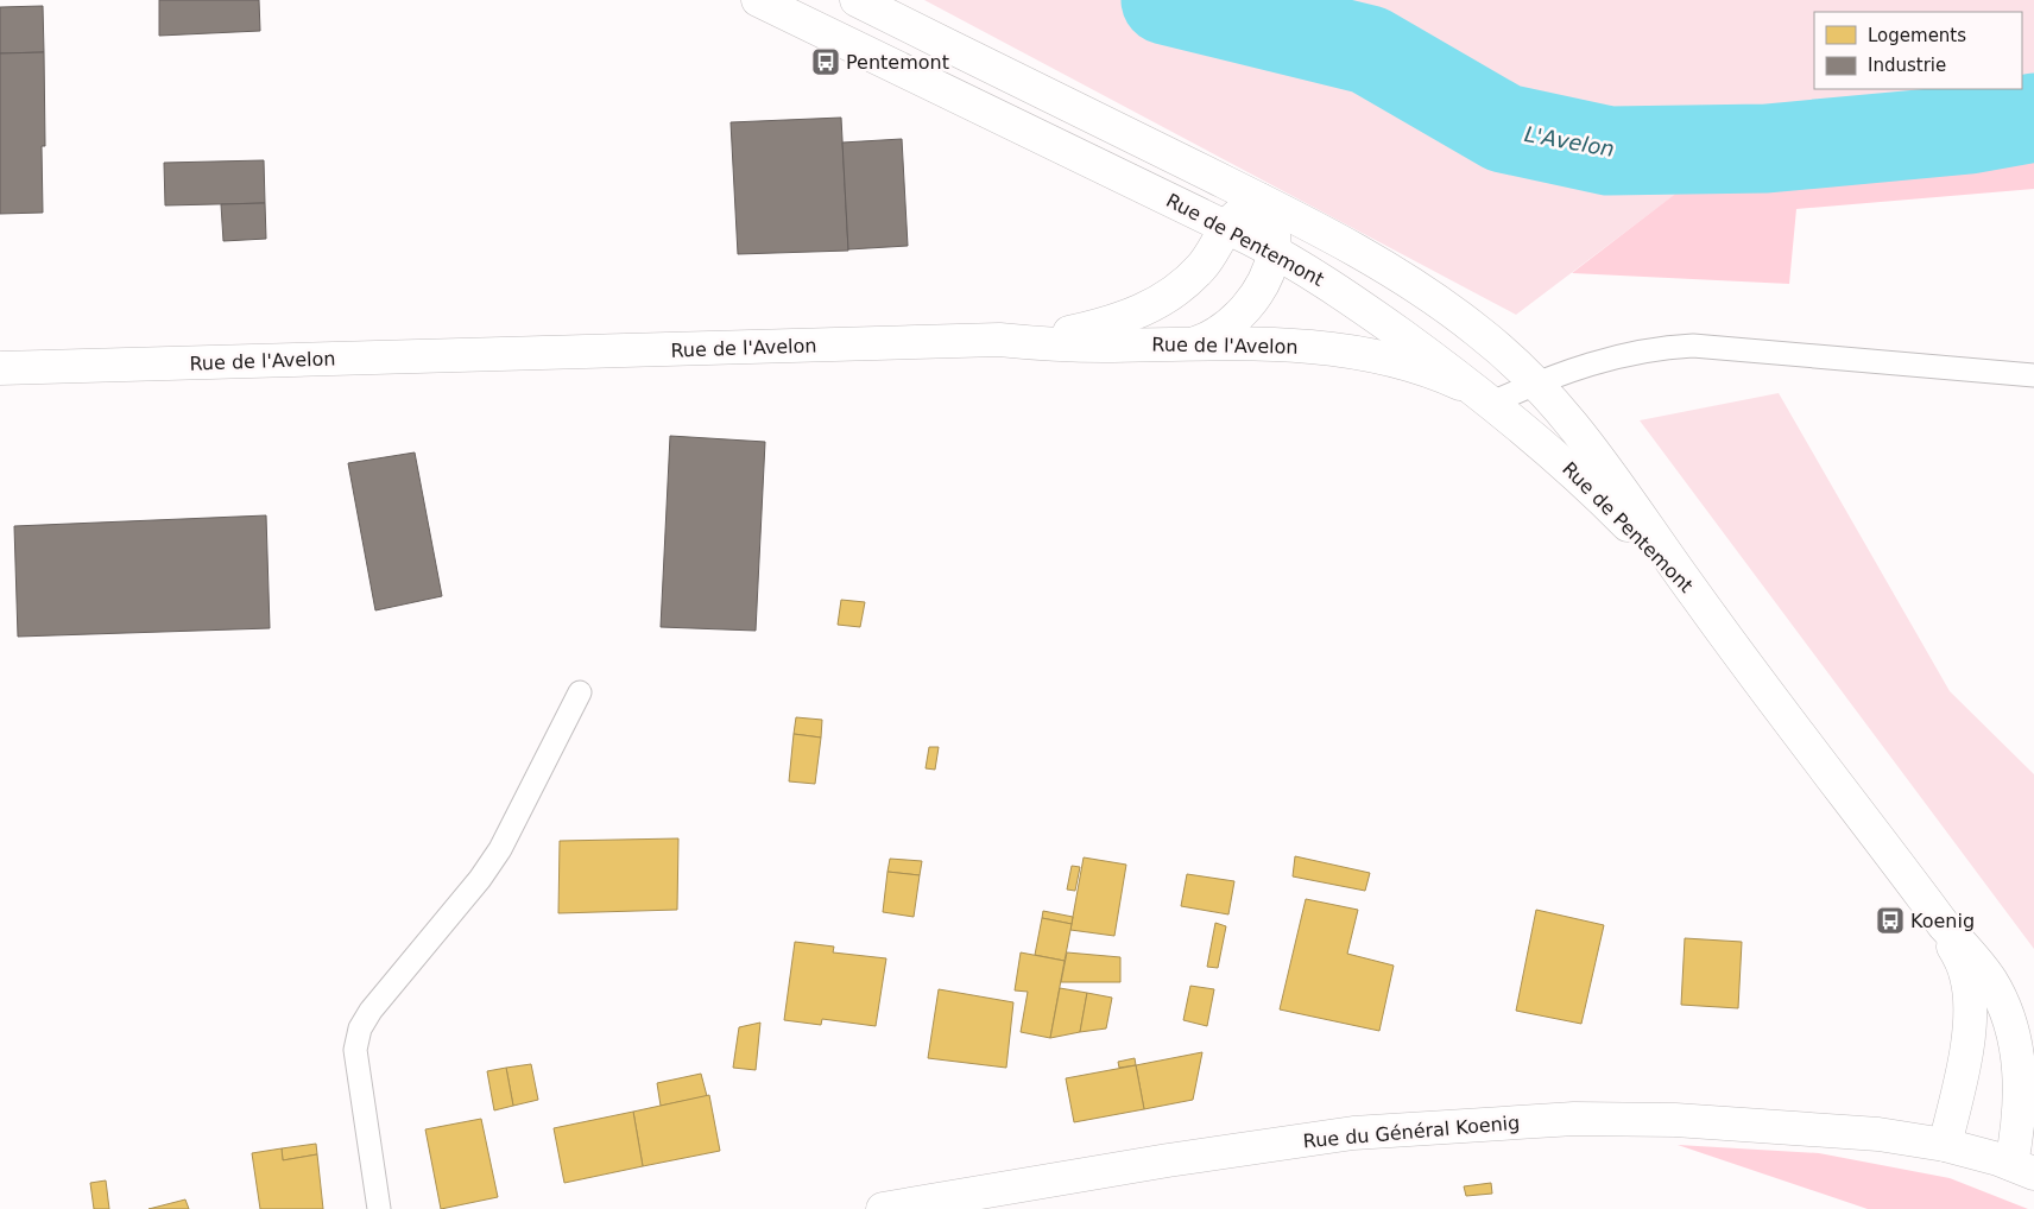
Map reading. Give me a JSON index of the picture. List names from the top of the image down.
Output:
{
  "streets": {
    "street": ["Rue de Pentemont", "Rue de l'Avelon", "Rue du Général Koenig"]
  },
  "crossings": [
    ["Rue de Pentemont", "Rue de l'Avelon"],
    ["Rue de Pentemont", "Rue du Général Koenig"]
  ],
  "water": ["L'Avelon"],
  "places": {
    "bus stop": ["Pentemont", "Koenig"]
  },
  "legend": ["Logements", "Industrie"]
}
